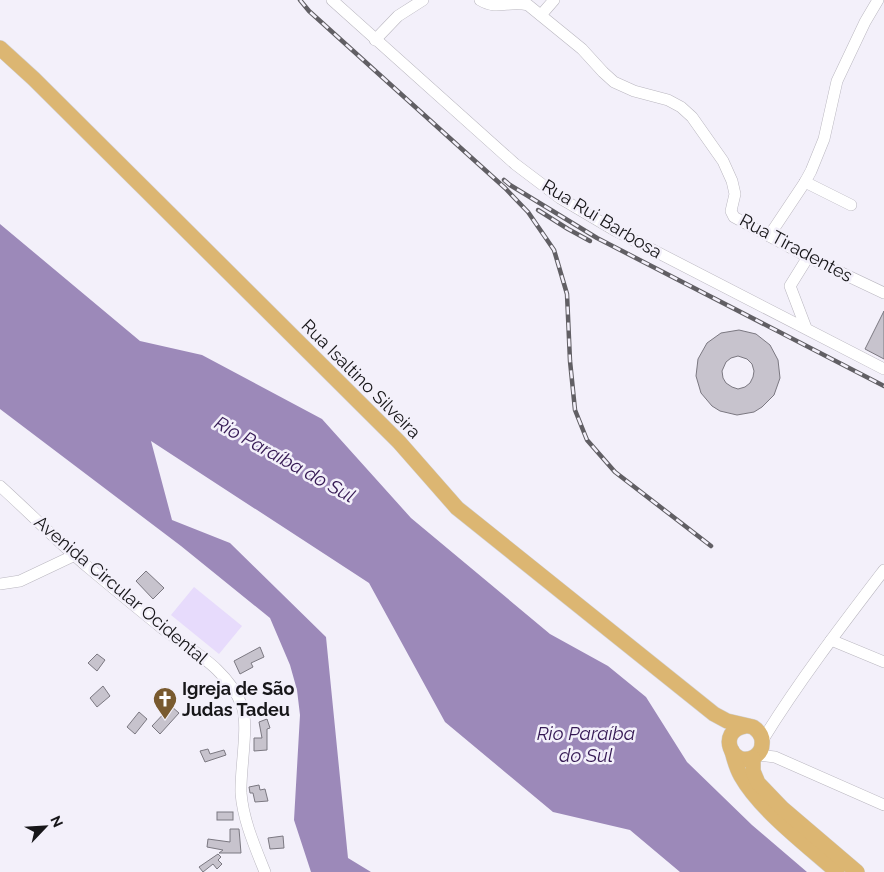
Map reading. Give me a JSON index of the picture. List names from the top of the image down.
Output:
{
  "streets": {
    "main road": ["Rua Isaltino Silveira"],
    "street": ["Rua Rui Barbosa", "Rua Tiradentes", "Avenida Circular Ocidental"]
  },
  "water": ["Rio Paraíba do Sul"],
  "places": {
    "church": ["Igreja de São Judas Tadeu"]
  },
  "north": "top right"
}
